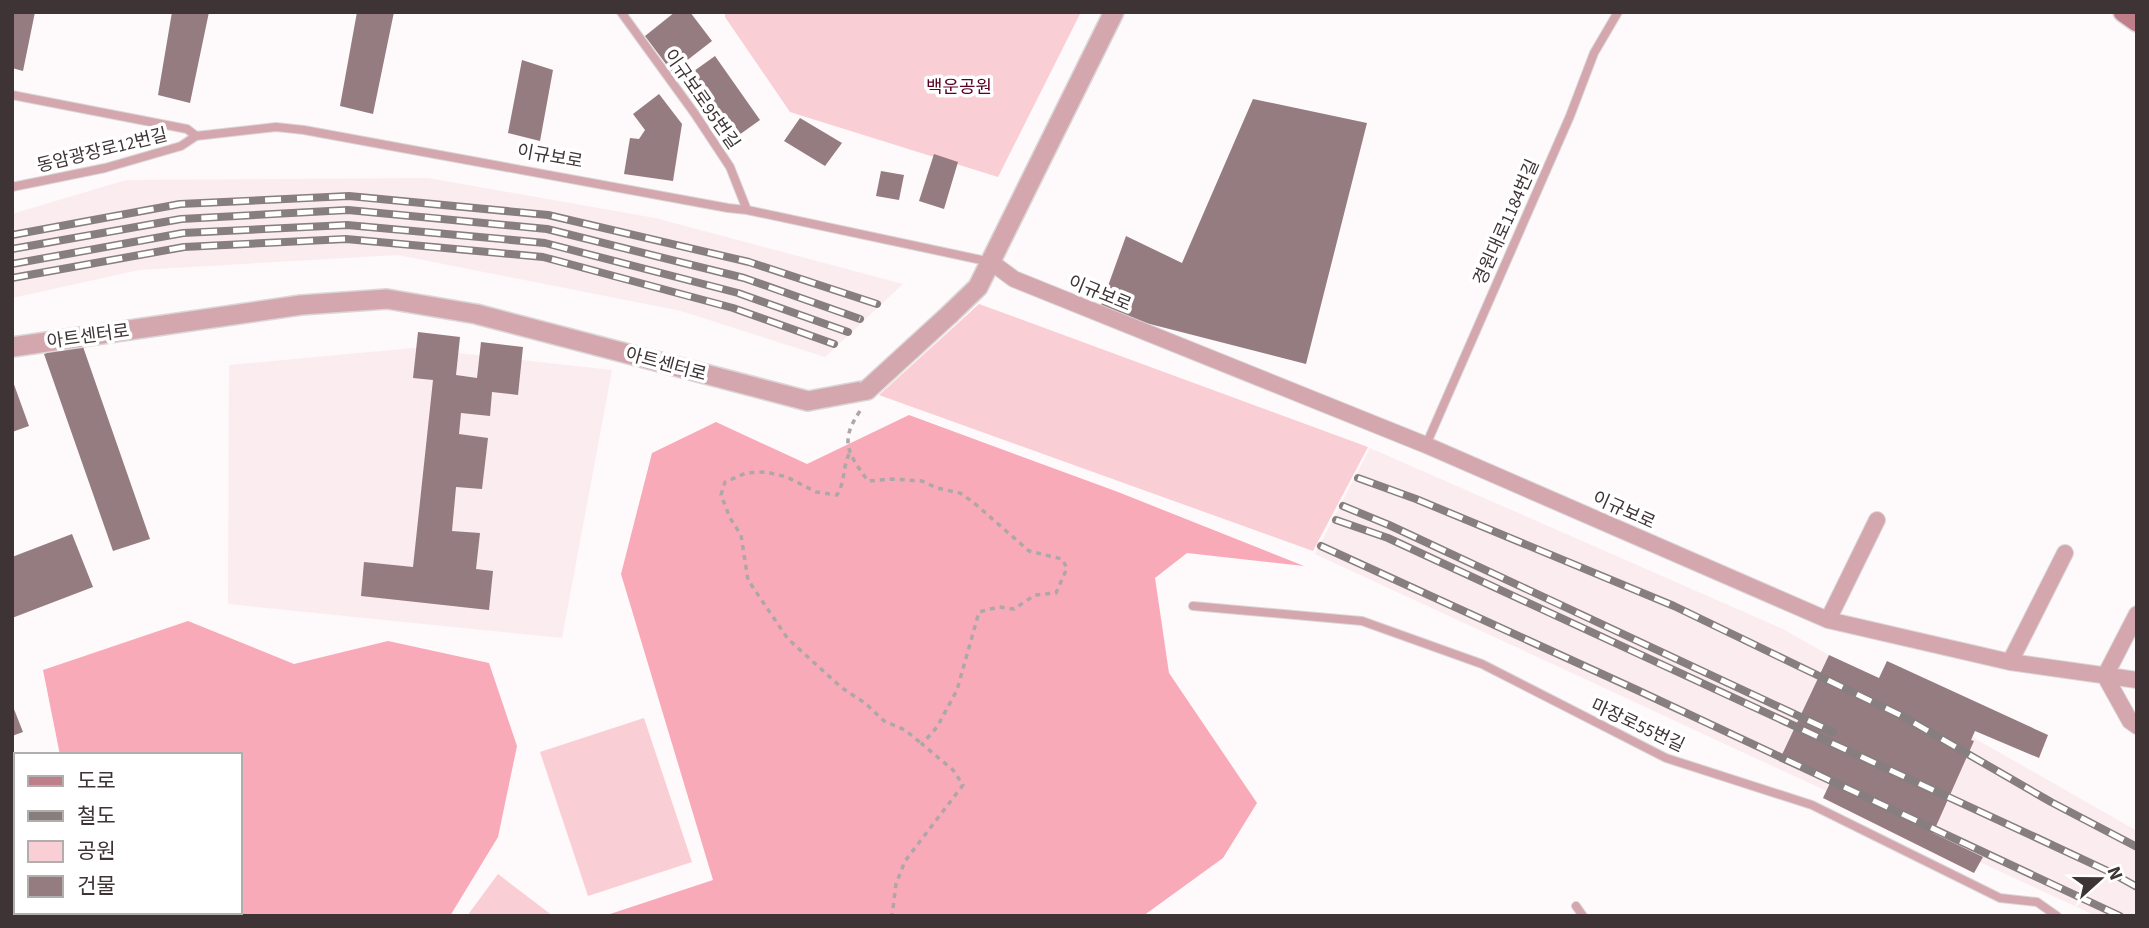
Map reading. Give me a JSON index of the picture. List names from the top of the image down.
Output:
{
  "streets": {
    "street": ["이규보로", "아트센터로"],
    "lane": [
      "이규보로95번길",
      "동암광장로12번길",
      "경원대로1184번길",
      "마장로55번길"
    ]
  },
  "crossings": [
    ["이규보로95번길", "이규보로"],
    ["동암광장로12번길", "이규보로"],
    ["이규보로", "경원대로1184번길"]
  ],
  "parks": ["백운공원"],
  "legend": [
    "도로",
    "철도",
    "공원",
    "건물"
  ],
  "north": "right"
}
